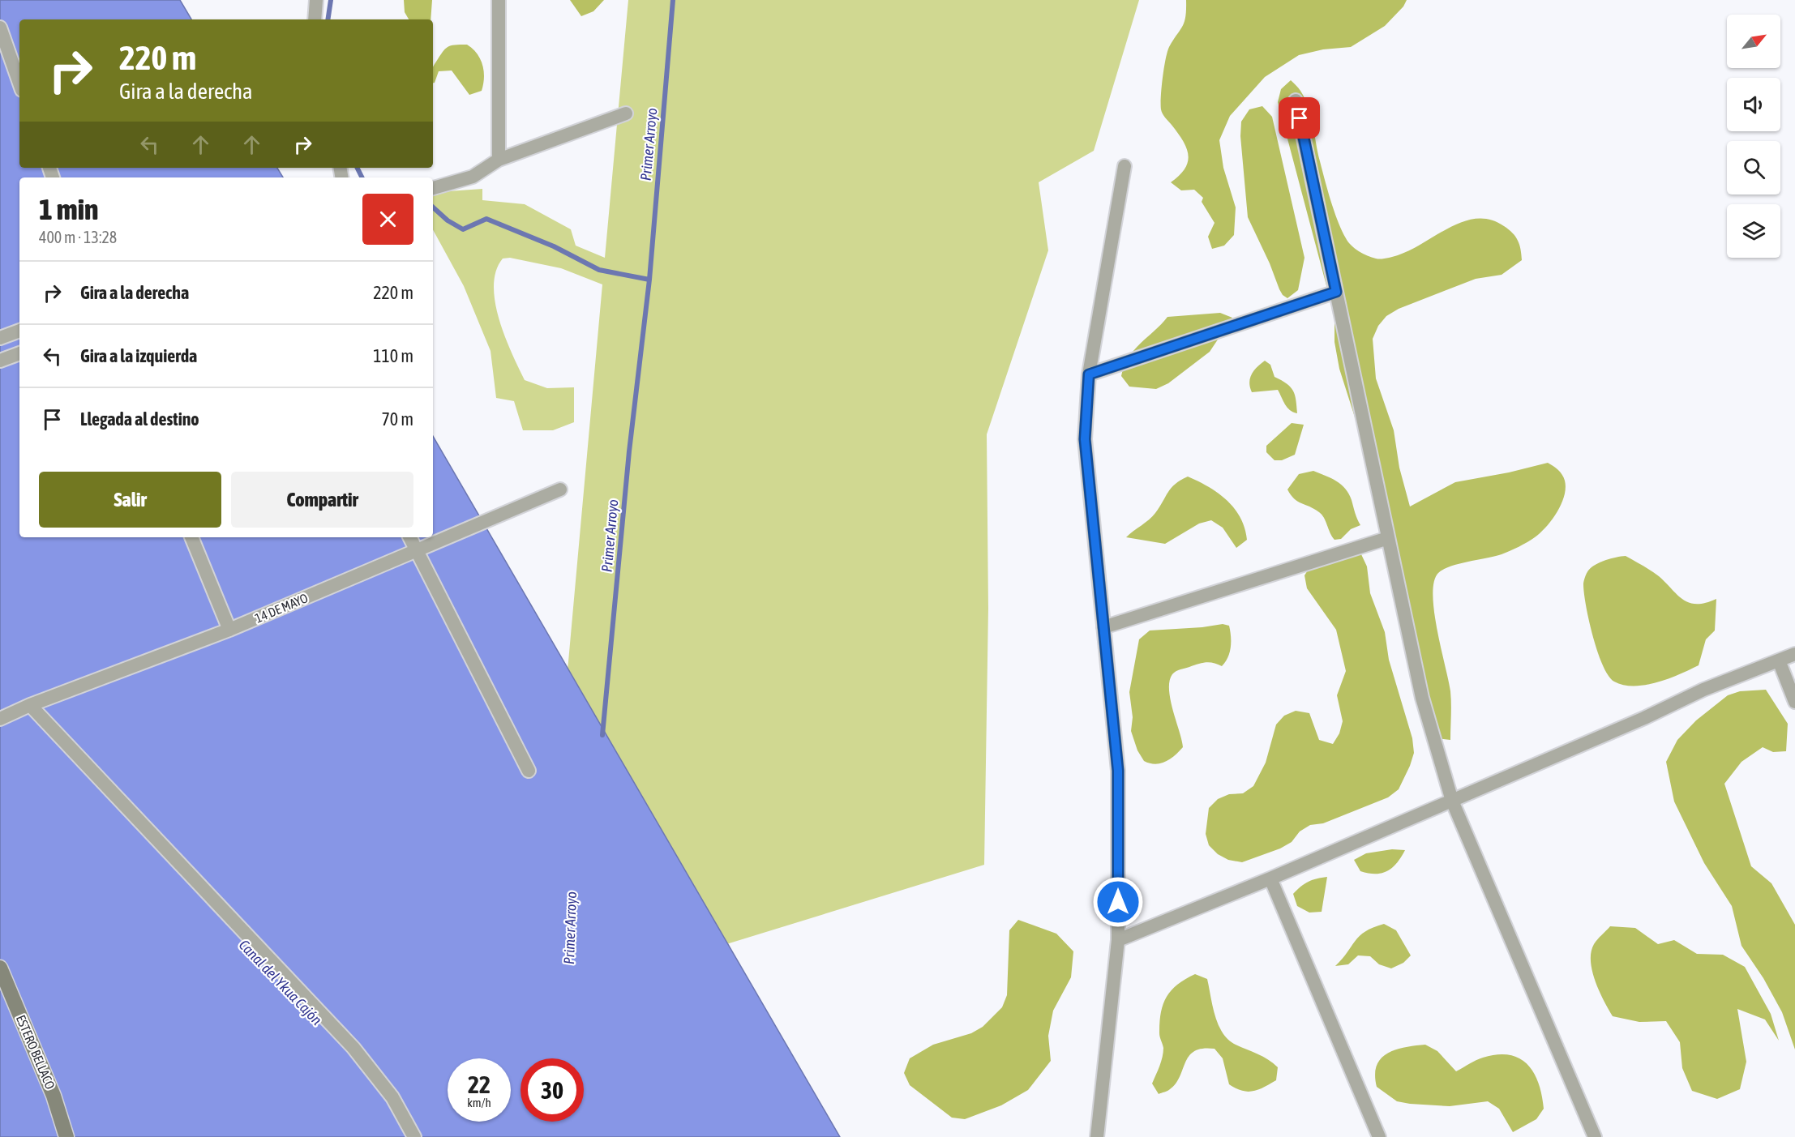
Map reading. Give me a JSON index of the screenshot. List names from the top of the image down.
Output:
{
  "streets": {
    "street": ["14 DE MAYO", "ESTERO BELLACO"]
  },
  "water": ["Primer Arroyo", "Canal del Ykua Cajón"],
  "north": "top right",
  "page": {
    "turn": ["220 m", "Gira a la derecha"],
    "heading": ["1 min", "400 m · 13:28"],
    "list": [
      {
        "name": "Gira a la derecha",
        "value": "220 m"
      },
      {
        "name": "Gira a la izquierda",
        "value": "110 m"
      },
      {
        "name": "Llegada al destino",
        "value": "70 m"
      }
    ],
    "buttons": ["Salir", "Compartir"],
    "speed": "22 km/h",
    "limit": "30"
  }
}
